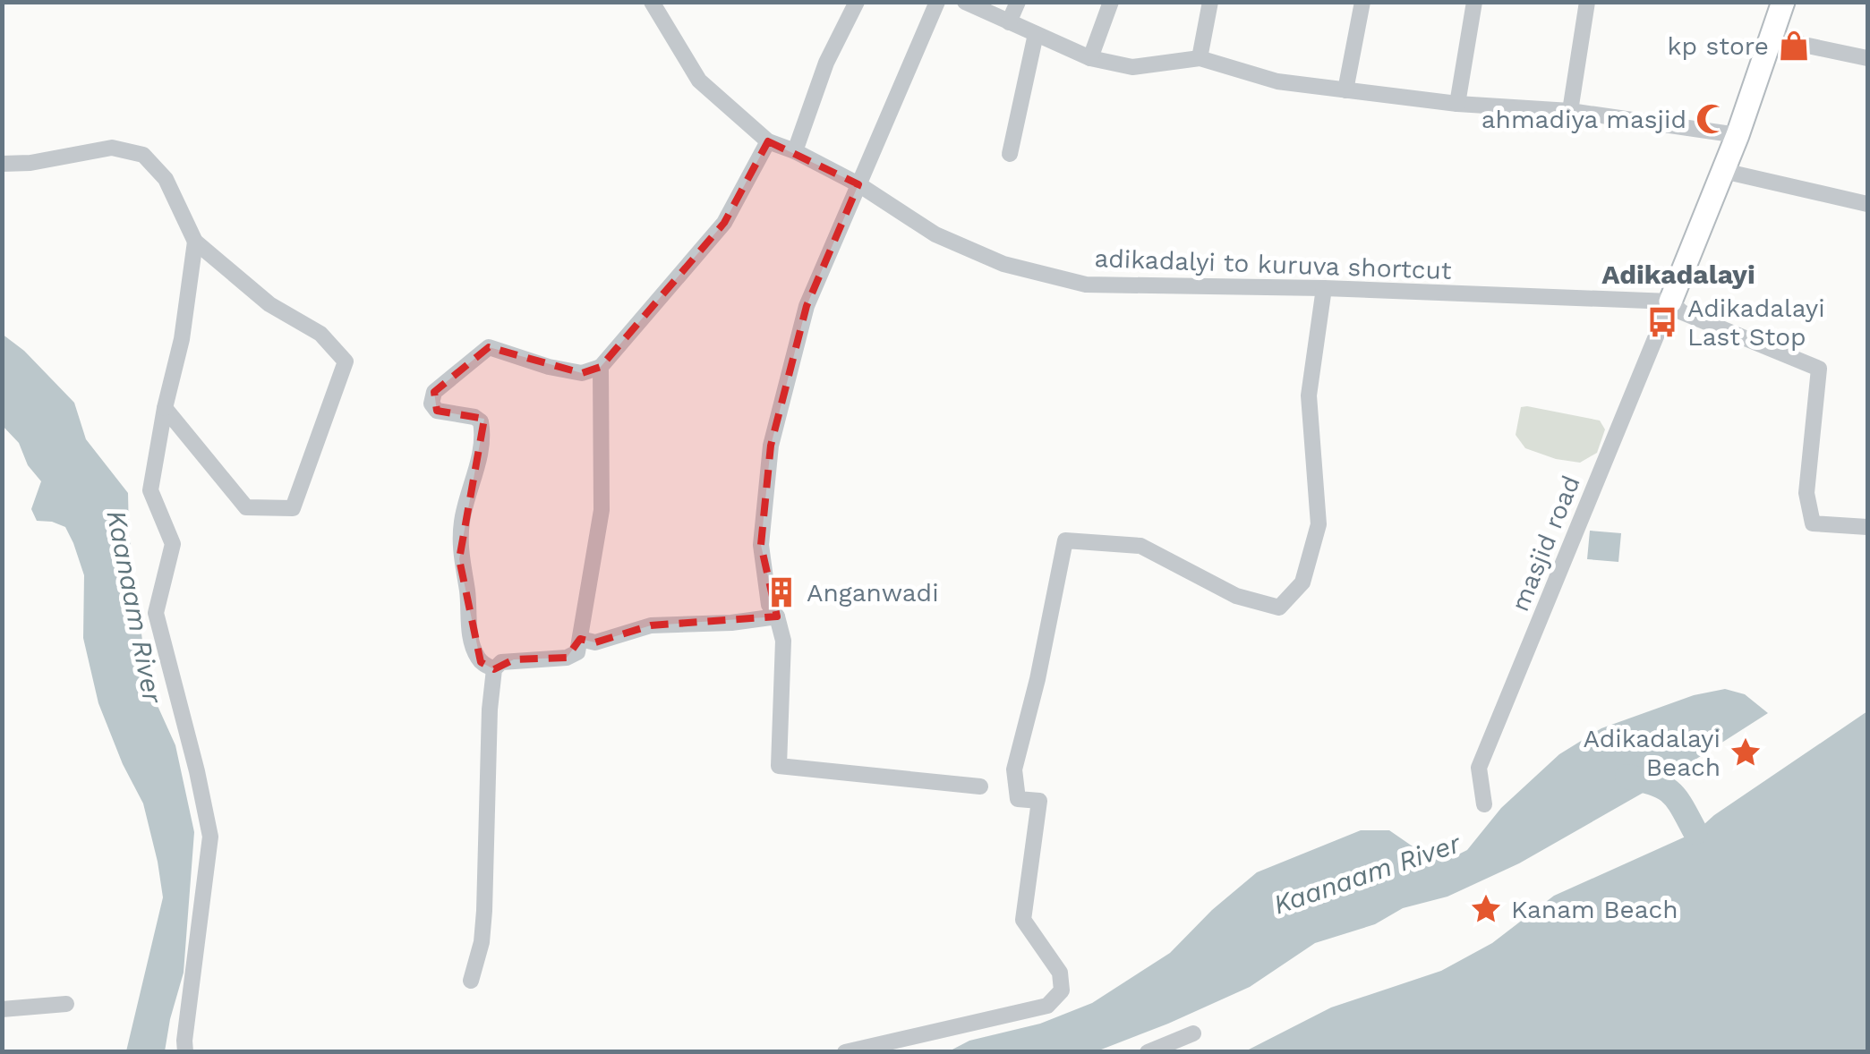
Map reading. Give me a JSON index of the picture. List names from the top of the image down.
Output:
{
  "streets": {
    "street": ["adikadalyi to kuruva shortcut", "masjid road"]
  },
  "crossings": [
    ["adikadalyi to kuruva shortcut", "masjid road"]
  ],
  "districts": ["Adikadalayi"],
  "water": ["Kaanaam River"],
  "places": {
    "shop": ["kp store"],
    "mosque": ["ahmadiya masjid"],
    "bus stop": ["Adikadalayi Last Stop"],
    "building": ["Anganwadi"],
    "place": ["Adikadalayi Beach", "Kanam Beach"]
  }
}
